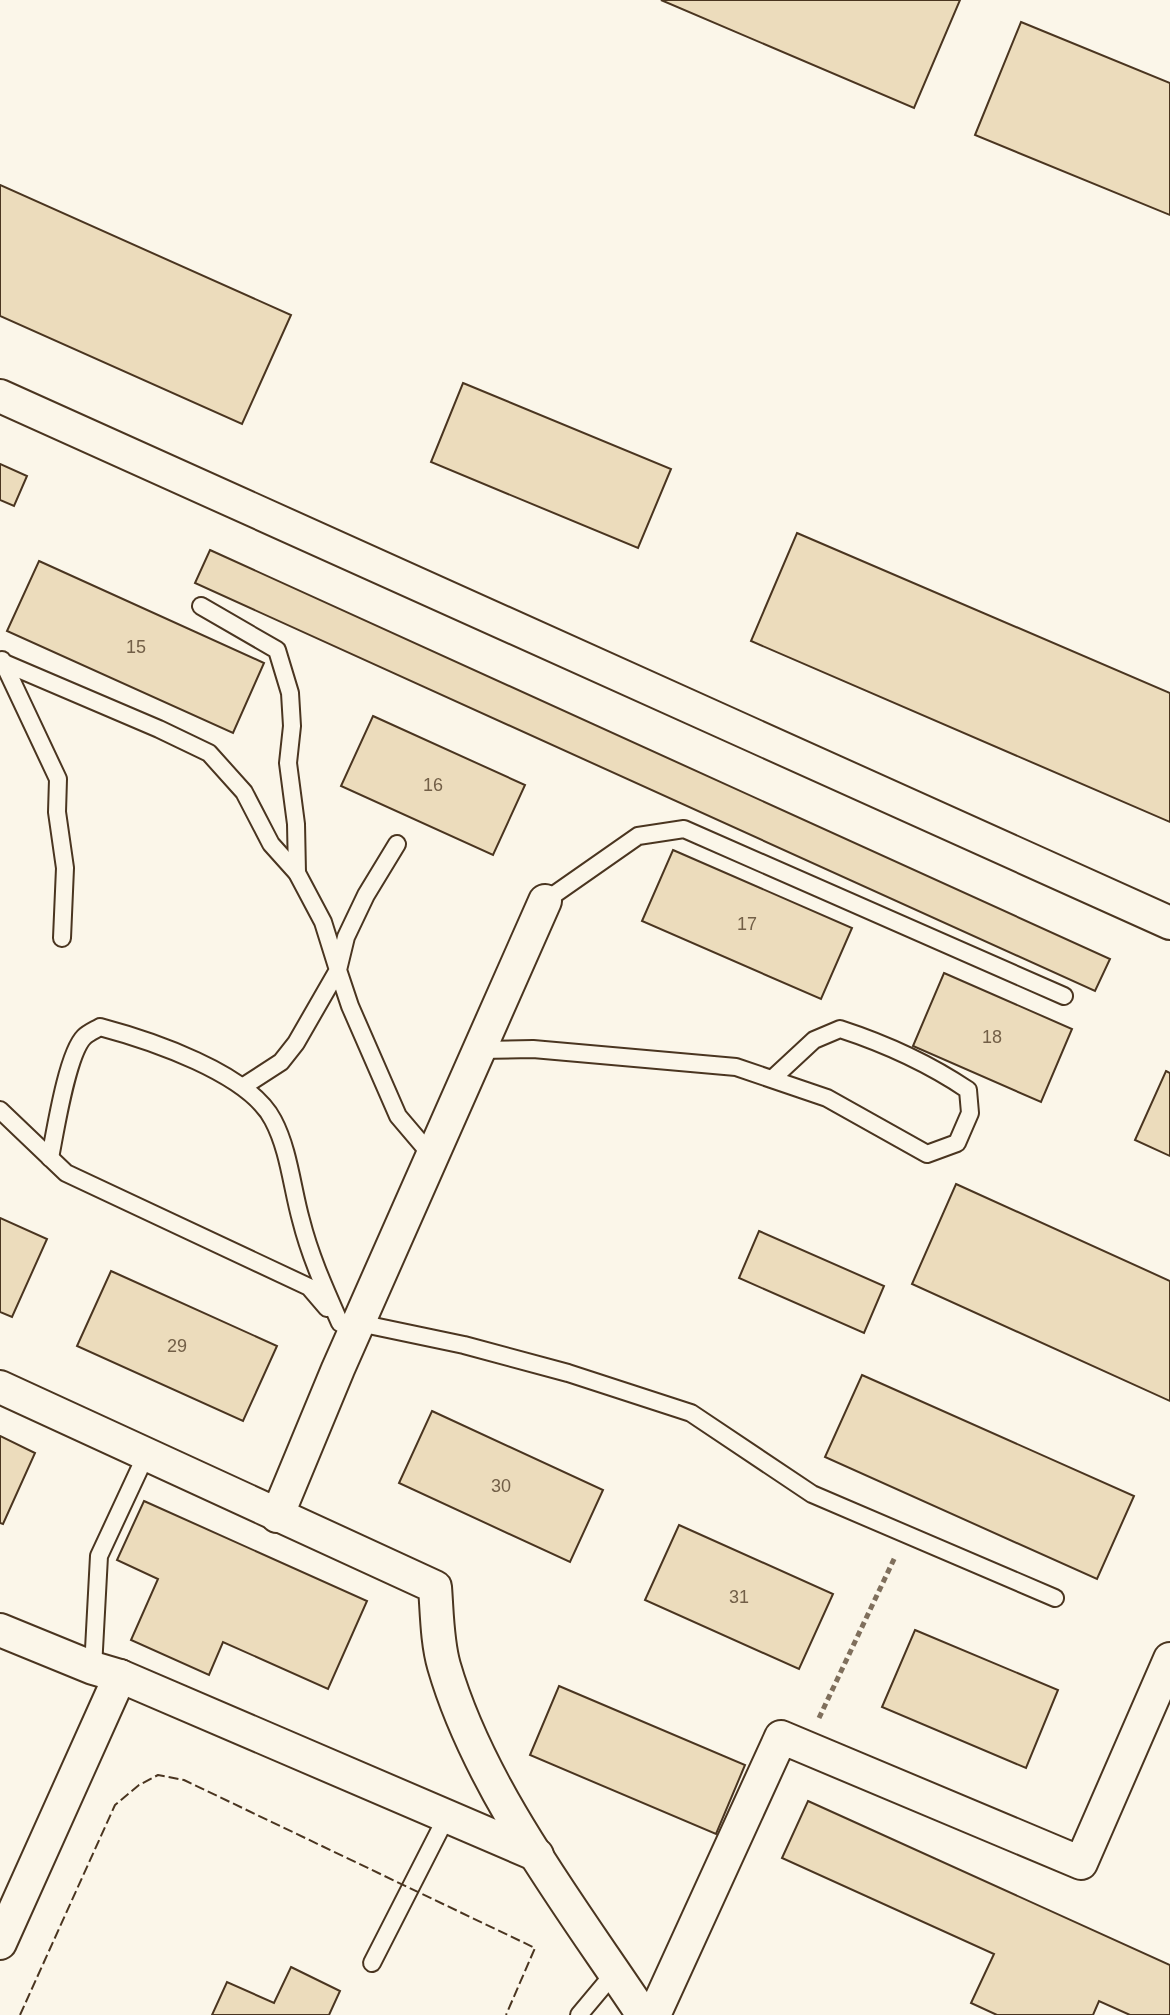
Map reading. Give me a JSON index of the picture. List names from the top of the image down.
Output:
{
  "house_numbers": [
    "15",
    "16",
    "17",
    "18",
    "29",
    "30",
    "31"
  ]
}
